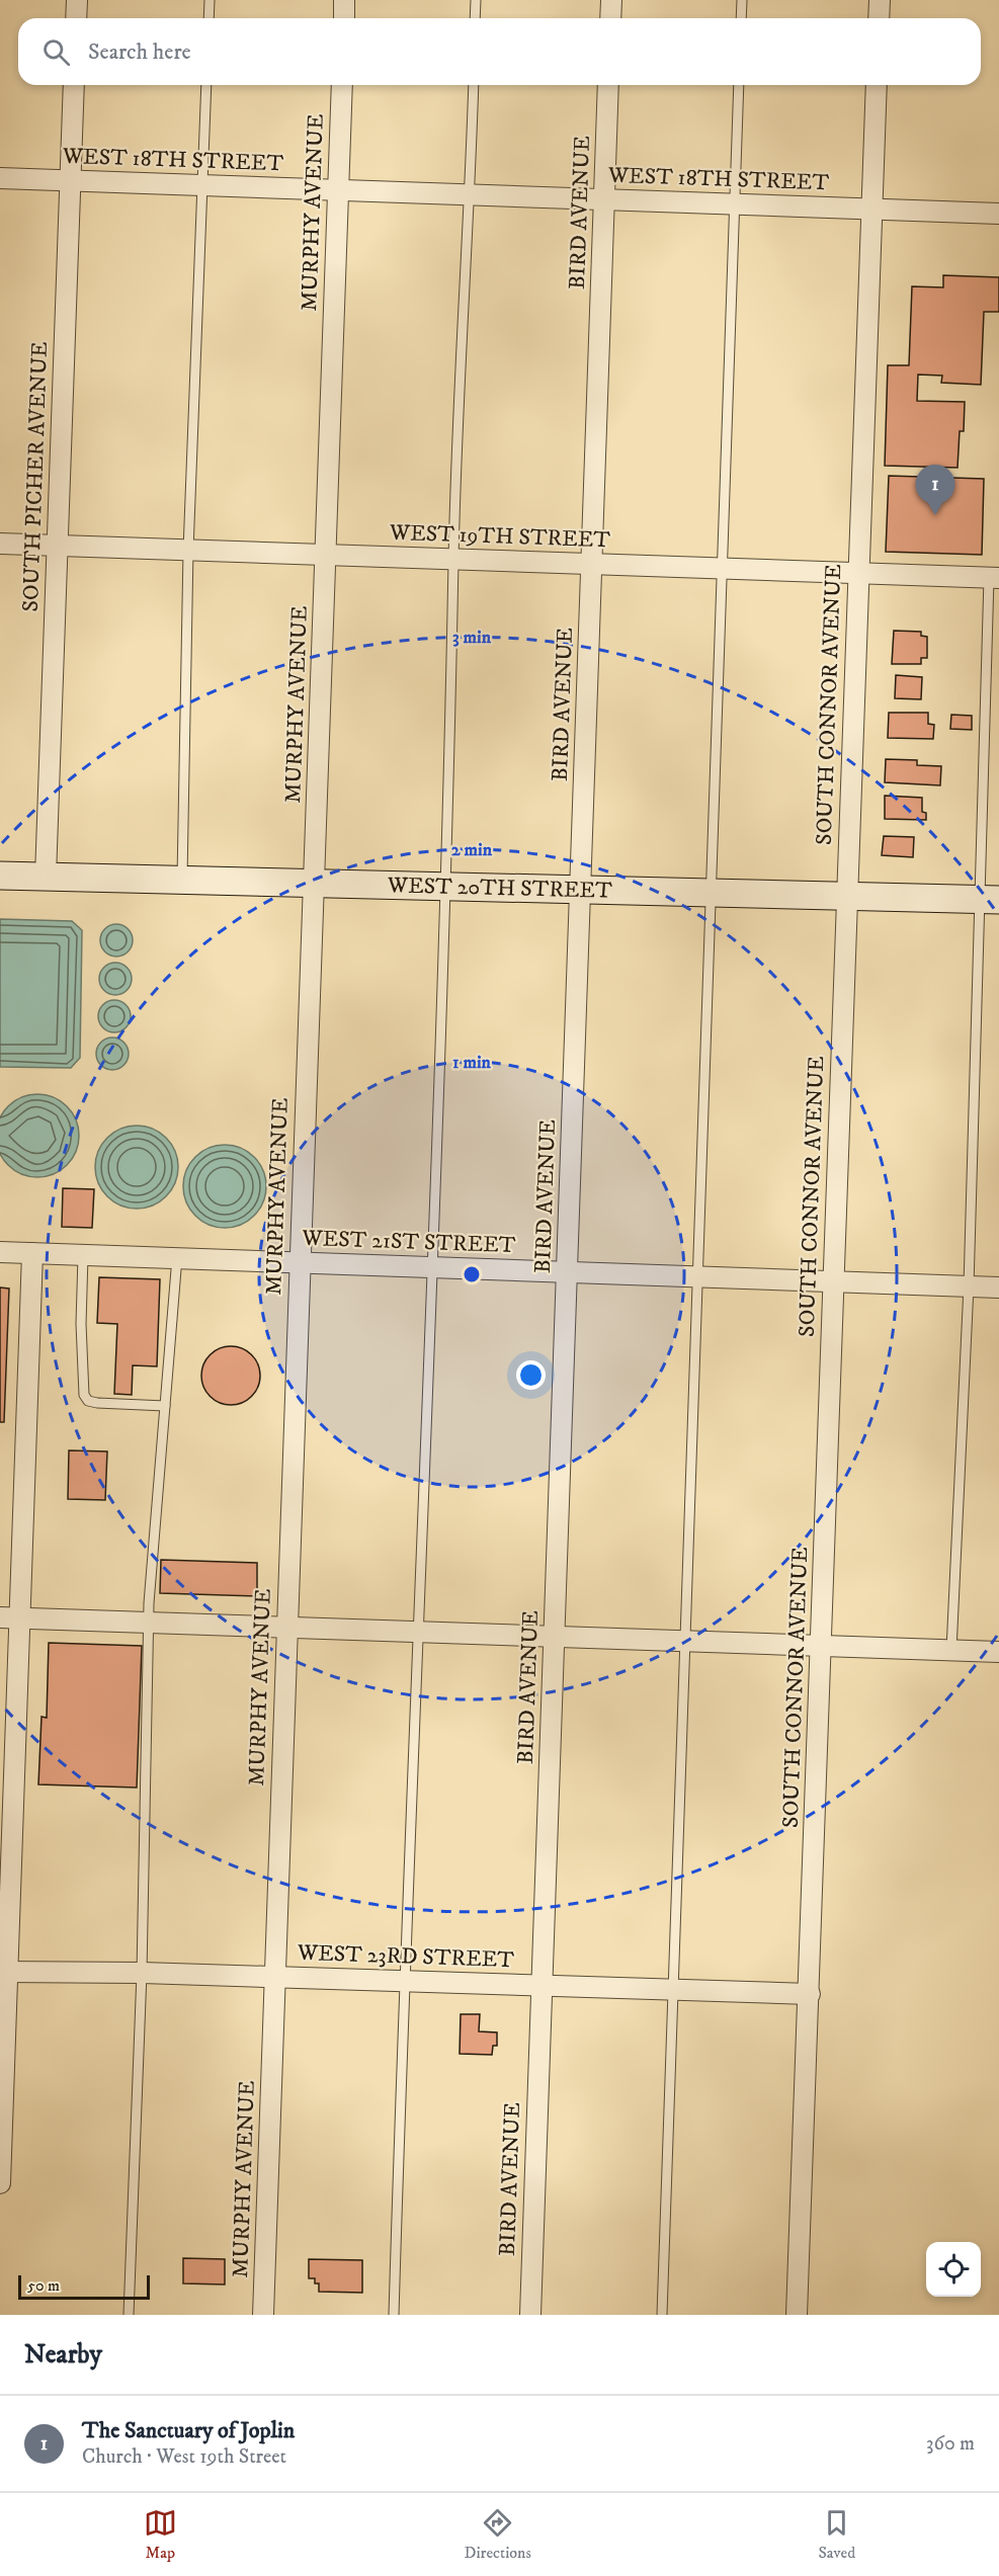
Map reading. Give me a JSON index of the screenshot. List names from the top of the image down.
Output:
{
  "streets": {
    "main road": ["WEST 20TH STREET"],
    "street": [
      "WEST 18TH STREET",
      "MURPHY AVENUE",
      "BIRD AVENUE",
      "SOUTH PICHER AVENUE",
      "WEST 19TH STREET",
      "SOUTH CONNOR AVENUE",
      "WEST 21ST STREET",
      "WEST 23RD STREET"
    ]
  },
  "crossings": [
    ["WEST 18TH STREET", "MURPHY AVENUE"],
    ["WEST 18TH STREET", "BIRD AVENUE"],
    ["WEST 18TH STREET", "SOUTH PICHER AVENUE"],
    ["WEST 18TH STREET", "SOUTH CONNOR AVENUE"],
    ["MURPHY AVENUE", "WEST 19TH STREET"],
    ["MURPHY AVENUE", "WEST 20TH STREET"],
    ["MURPHY AVENUE", "WEST 21ST STREET"],
    ["MURPHY AVENUE", "WEST 23RD STREET"],
    ["BIRD AVENUE", "WEST 19TH STREET"],
    ["BIRD AVENUE", "WEST 20TH STREET"],
    ["BIRD AVENUE", "WEST 21ST STREET"],
    ["BIRD AVENUE", "WEST 23RD STREET"],
    ["SOUTH PICHER AVENUE", "WEST 19TH STREET"],
    ["SOUTH PICHER AVENUE", "WEST 20TH STREET"],
    ["WEST 19TH STREET", "SOUTH CONNOR AVENUE"],
    ["SOUTH CONNOR AVENUE", "WEST 20TH STREET"],
    ["SOUTH CONNOR AVENUE", "WEST 21ST STREET"],
    ["SOUTH CONNOR AVENUE", "WEST 23RD STREET"]
  ],
  "scale_bar": "50 m",
  "page": {
    "search": "Search here",
    "pins": "1",
    "scale": "50 m",
    "heading": "Nearby",
    "list": [
      {
        "mark": "1",
        "name": "The Sanctuary of Joplin",
        "note": "Church · West 19th Street",
        "value": "360 m"
      }
    ],
    "nav": ["Map", "Directions", "Saved"]
  },
  "rings": ["3 min", "2 min", "1 min"]
}
